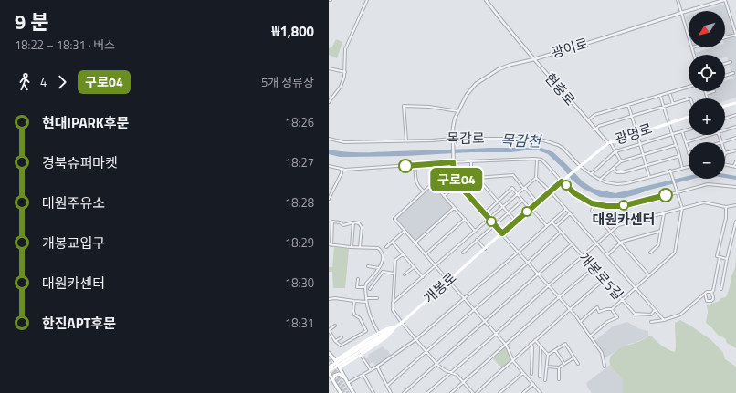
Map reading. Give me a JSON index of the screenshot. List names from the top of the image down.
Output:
{
  "streets": {
    "main road": ["광명로", "개봉로"],
    "street": [
      "광이로",
      "현충로",
      "목감로",
      "개봉로5길"
    ]
  },
  "crossings": [
    ["광이로", "현충로"],
    ["광이로", "목감로"],
    ["현충로", "광명로"],
    ["광명로", "목감로"],
    ["광명로", "개봉로"],
    ["목감로", "개봉로"]
  ],
  "water": ["목감천"],
  "places": ["대원카센터"],
  "lines": ["bus line 구로04"],
  "north": "bottom left",
  "page": {
    "heading": ["9 분", "18:22 – 18:31 · 버스", "₩1,800"],
    "on_map": "구로04",
    "map_buttons": ["+", "−"],
    "legs": ["4", "구로04", "5개 정류장"],
    "list": [
      {
        "name": "현대IPARK후문",
        "value": "18:26"
      },
      {
        "name": "경북슈퍼마켓",
        "value": "18:27"
      },
      {
        "name": "대원주유소",
        "value": "18:28"
      },
      {
        "name": "개봉교입구",
        "value": "18:29"
      },
      {
        "name": "대원카센터",
        "value": "18:30"
      },
      {
        "name": "한진APT후문",
        "value": "18:31"
      }
    ]
  }
}
